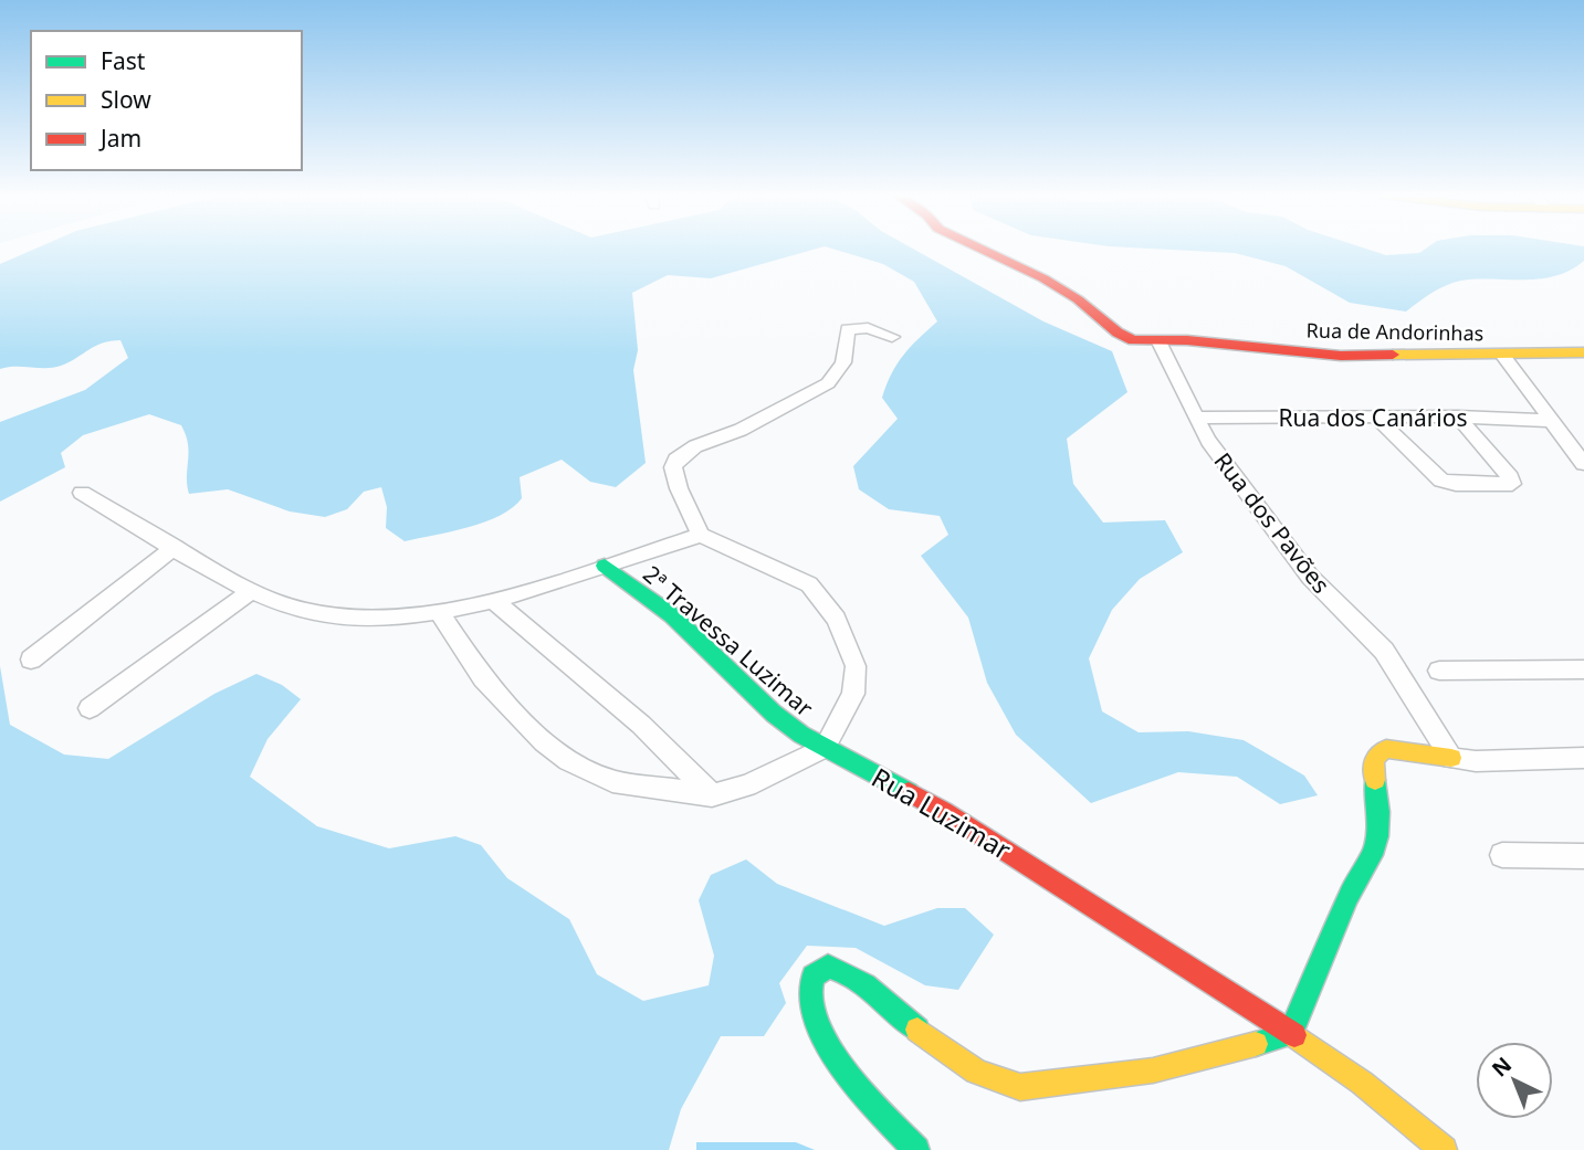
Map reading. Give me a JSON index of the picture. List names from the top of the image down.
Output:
{
  "streets": {
    "street": [
      "Rua de Andorinhas",
      "Rua dos Canários",
      "Rua dos Pavões",
      "2ª Travessa Luzimar",
      "Rua Luzimar"
    ]
  },
  "crossings": [
    ["Rua de Andorinhas", "Rua dos Pavões"],
    ["Rua dos Canários", "Rua dos Pavões"],
    ["2ª Travessa Luzimar", "Rua Luzimar"]
  ],
  "legend": ["Fast", "Slow", "Jam"],
  "north": "top left"
}
